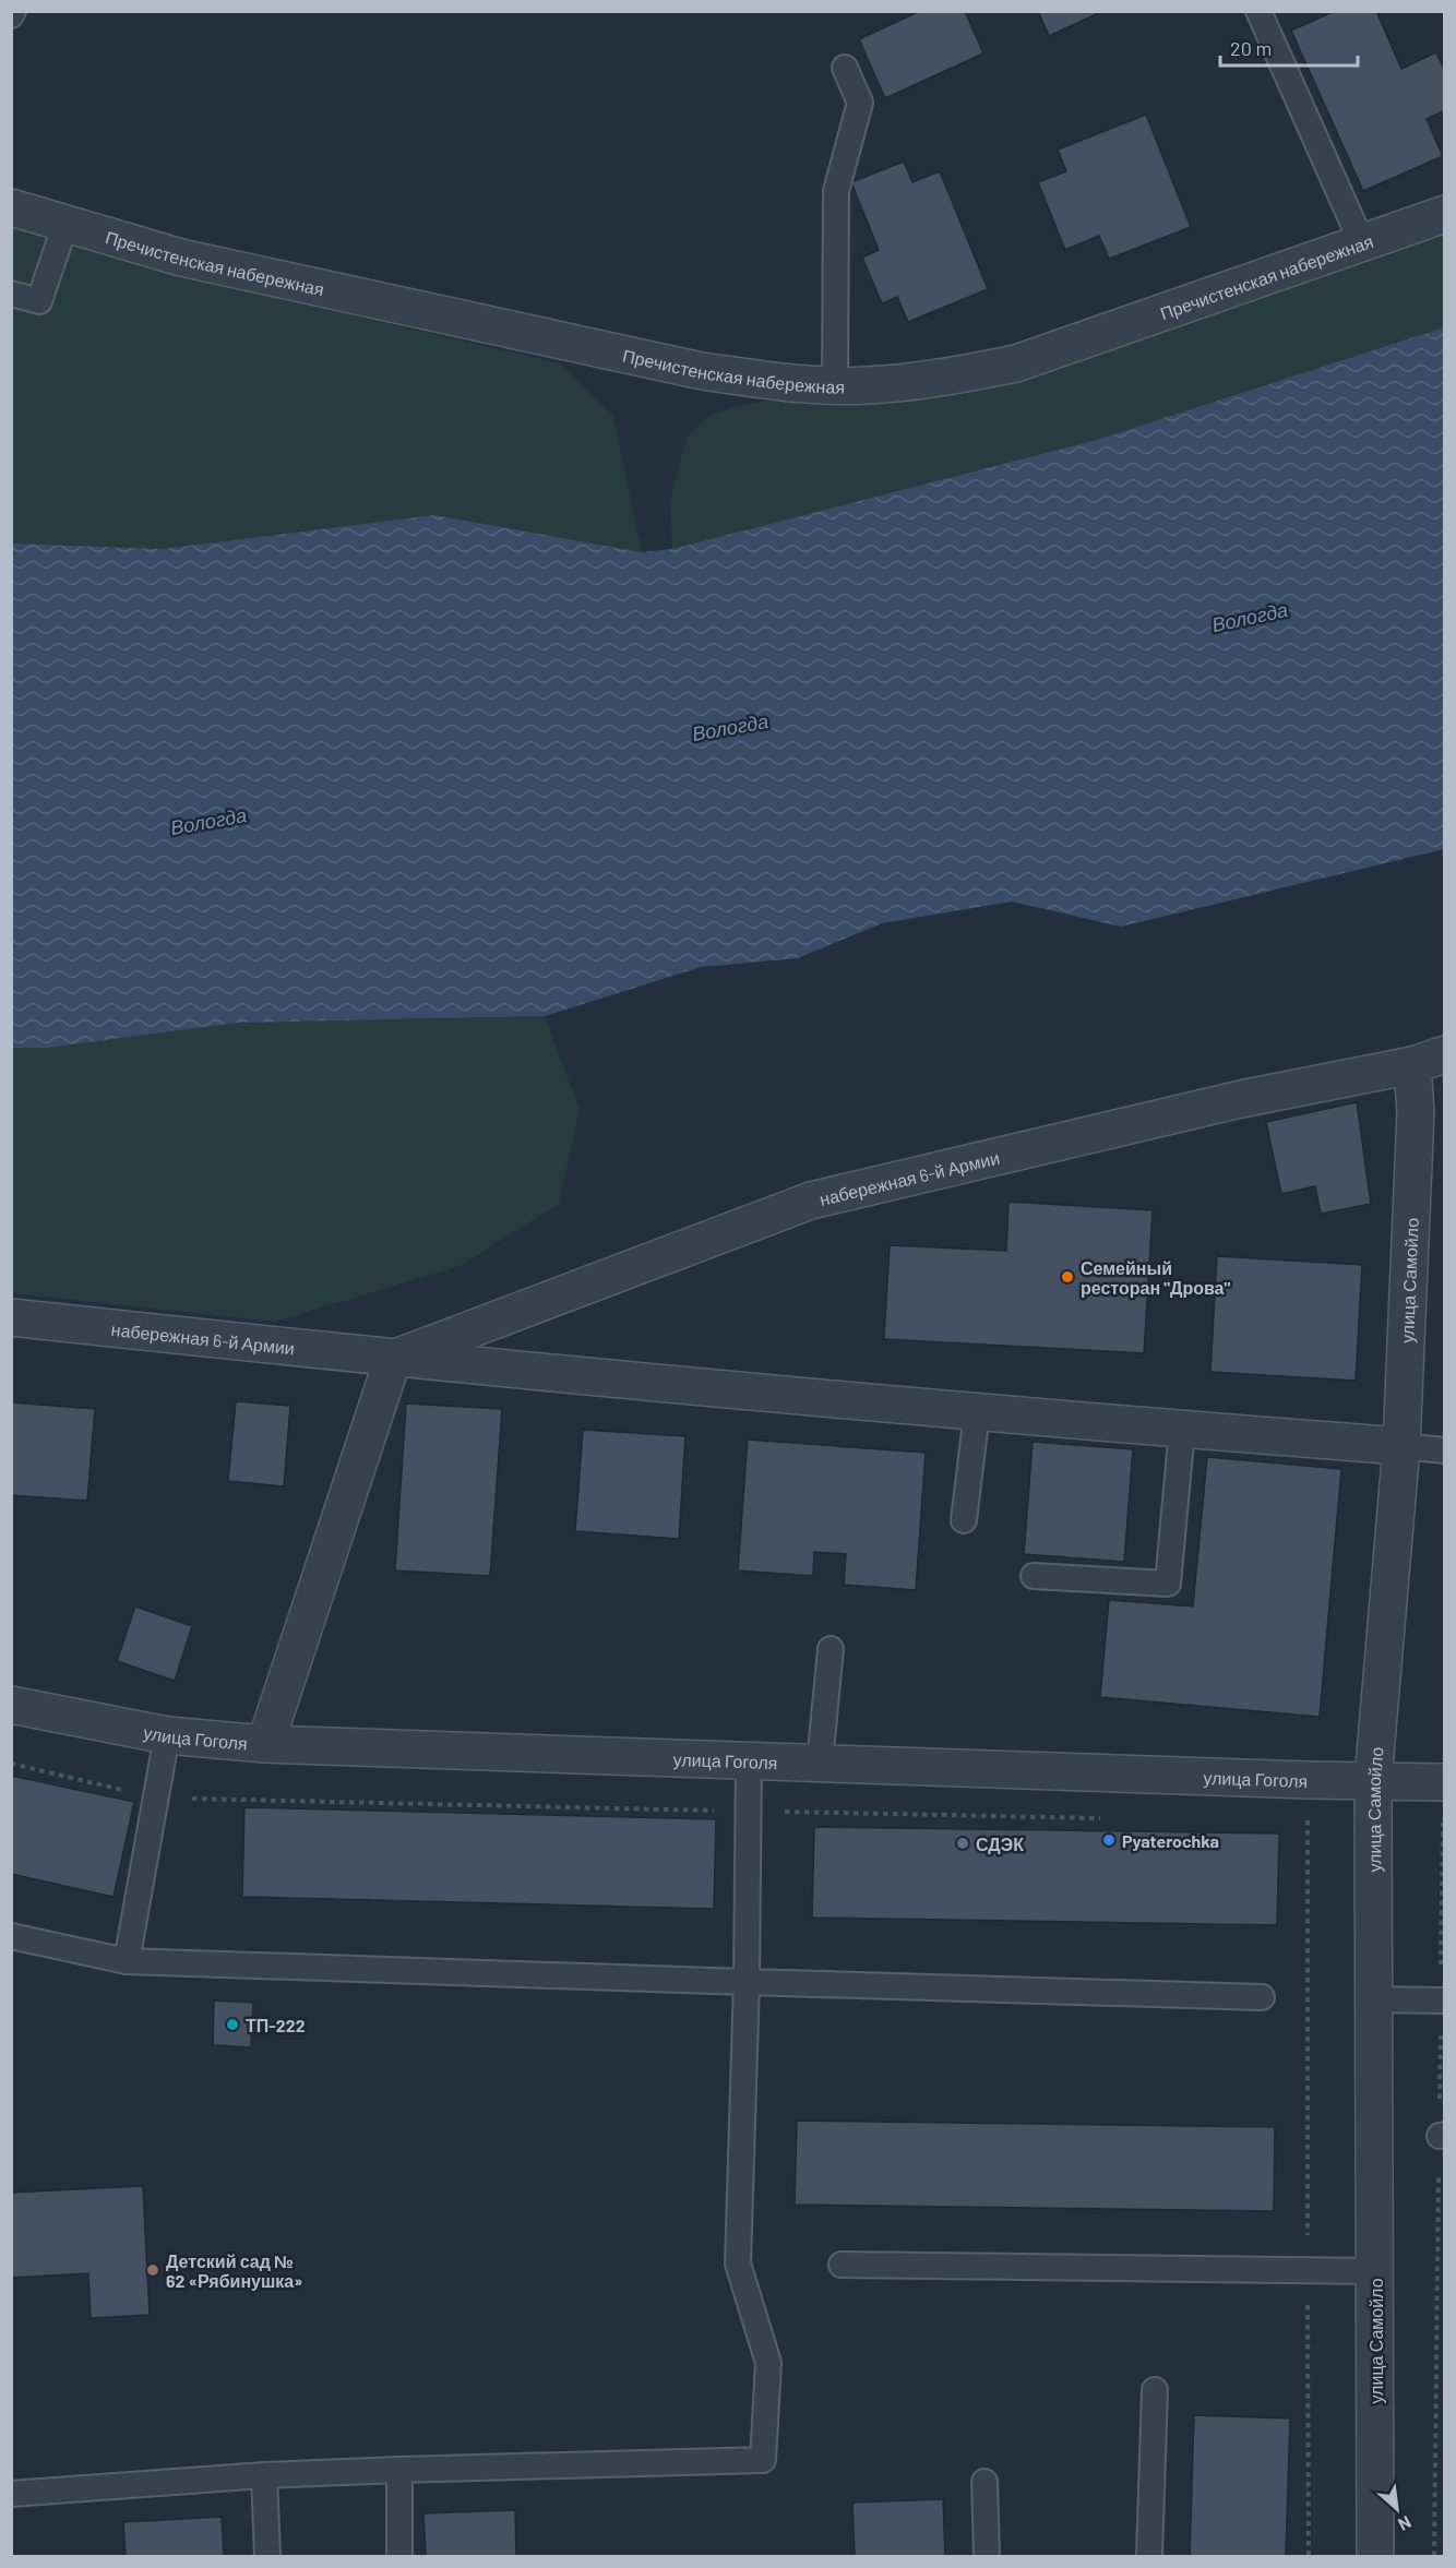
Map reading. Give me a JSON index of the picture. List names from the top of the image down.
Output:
{
  "streets": {
    "street": [
      "Пречистенская набережная",
      "набережная 6-й Армии",
      "улица Самойло",
      "улица Гоголя"
    ]
  },
  "crossings": [
    ["набережная 6-й Армии", "улица Самойло"],
    ["улица Самойло", "улица Гоголя"]
  ],
  "water": ["Вологда"],
  "places": [
    "Семейный ресторан \"Дрова\"",
    "Pyaterochka",
    "СДЭК",
    "ТП-222",
    "Детский сад № 62 «Рябинушка»"
  ],
  "scale_bar": "20 m",
  "north": "bottom right"
}
